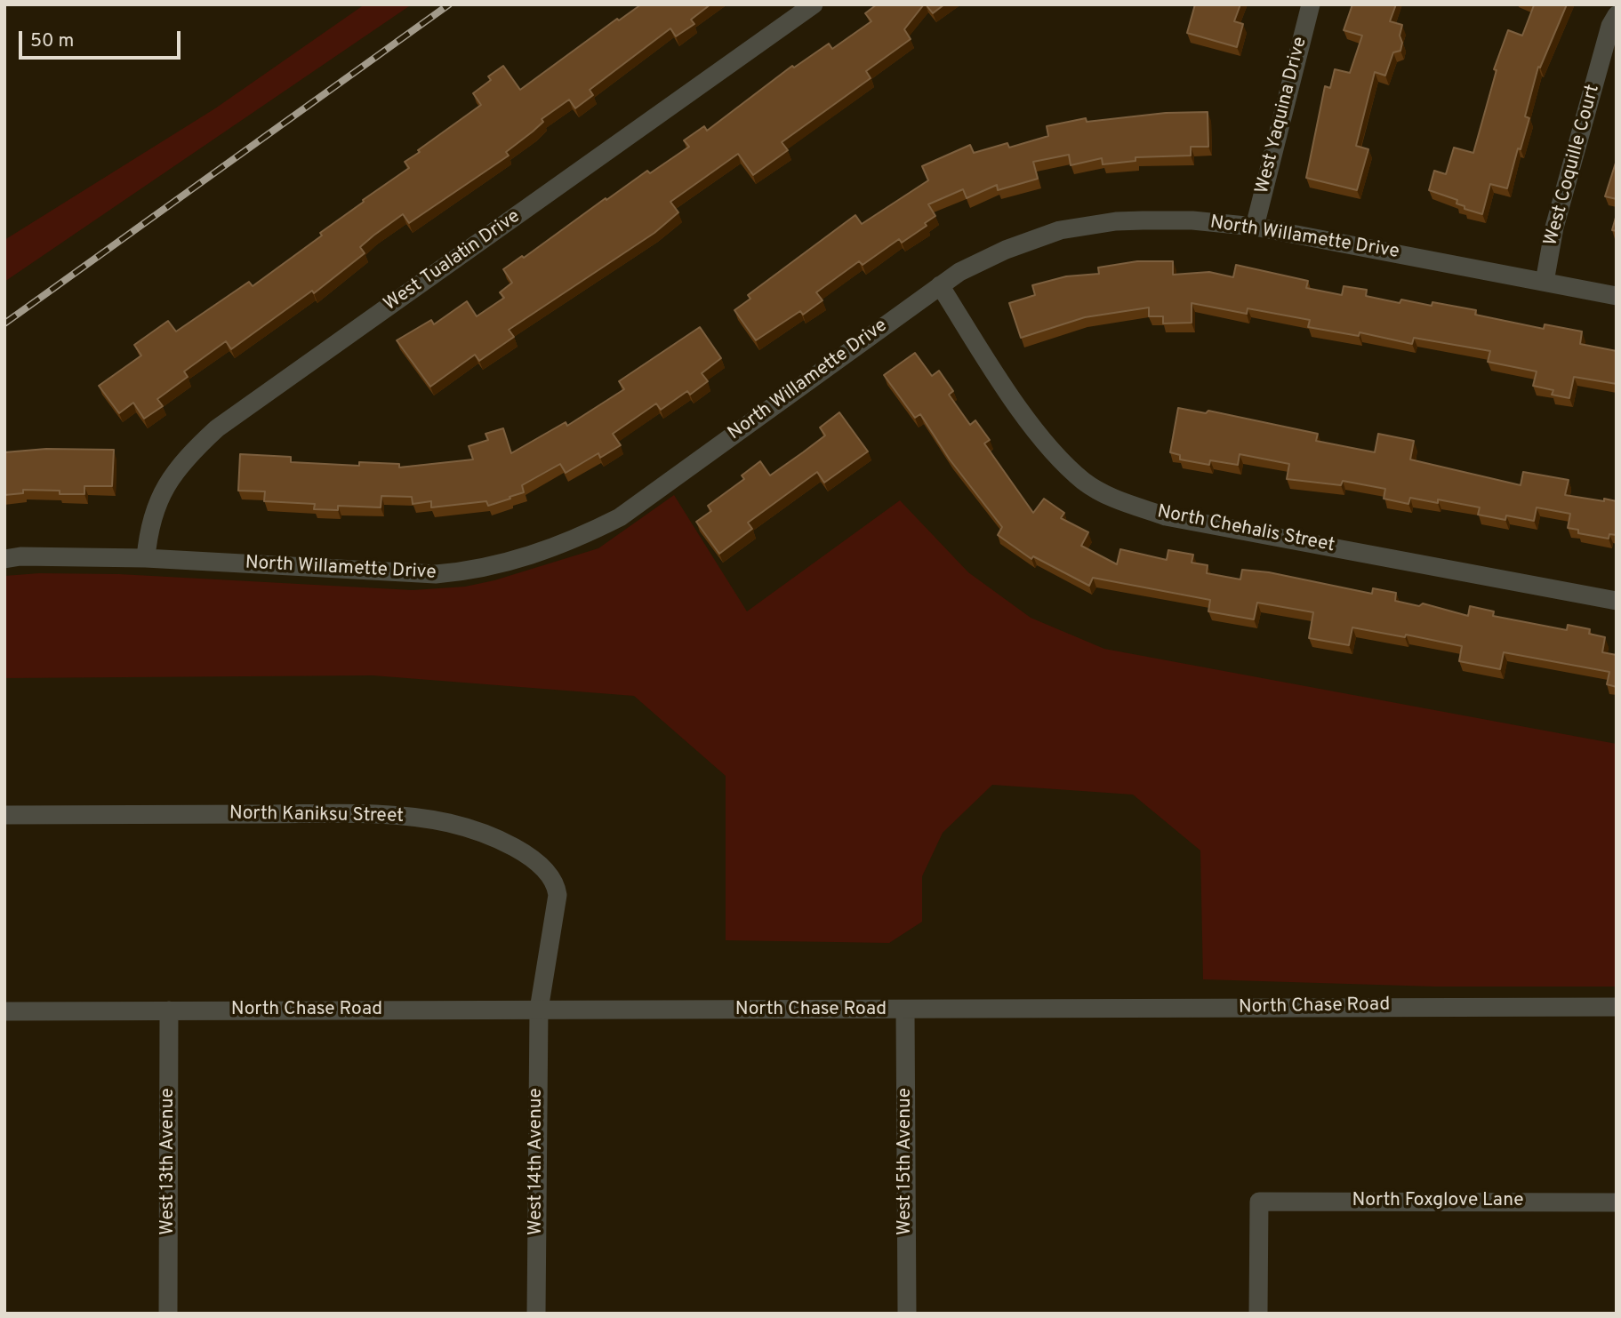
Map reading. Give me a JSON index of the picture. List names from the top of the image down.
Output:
{
  "streets": {
    "street": [
      "West Yaquina Drive",
      "West Coquille Court",
      "North Willamette Drive",
      "West Tualatin Drive",
      "North Chehalis Street",
      "North Kaniksu Street",
      "North Chase Road",
      "West 13th Avenue",
      "West 14th Avenue",
      "West 15th Avenue",
      "North Foxglove Lane"
    ]
  },
  "crossings": [
    ["West Yaquina Drive", "North Willamette Drive"],
    ["West Coquille Court", "North Willamette Drive"],
    ["North Willamette Drive", "West Tualatin Drive"],
    ["North Willamette Drive", "North Chehalis Street"],
    ["North Kaniksu Street", "North Chase Road"],
    ["North Kaniksu Street", "West 14th Avenue"],
    ["North Chase Road", "West 13th Avenue"],
    ["North Chase Road", "West 14th Avenue"],
    ["North Chase Road", "West 15th Avenue"]
  ],
  "scale_bar": "50 m"
}
